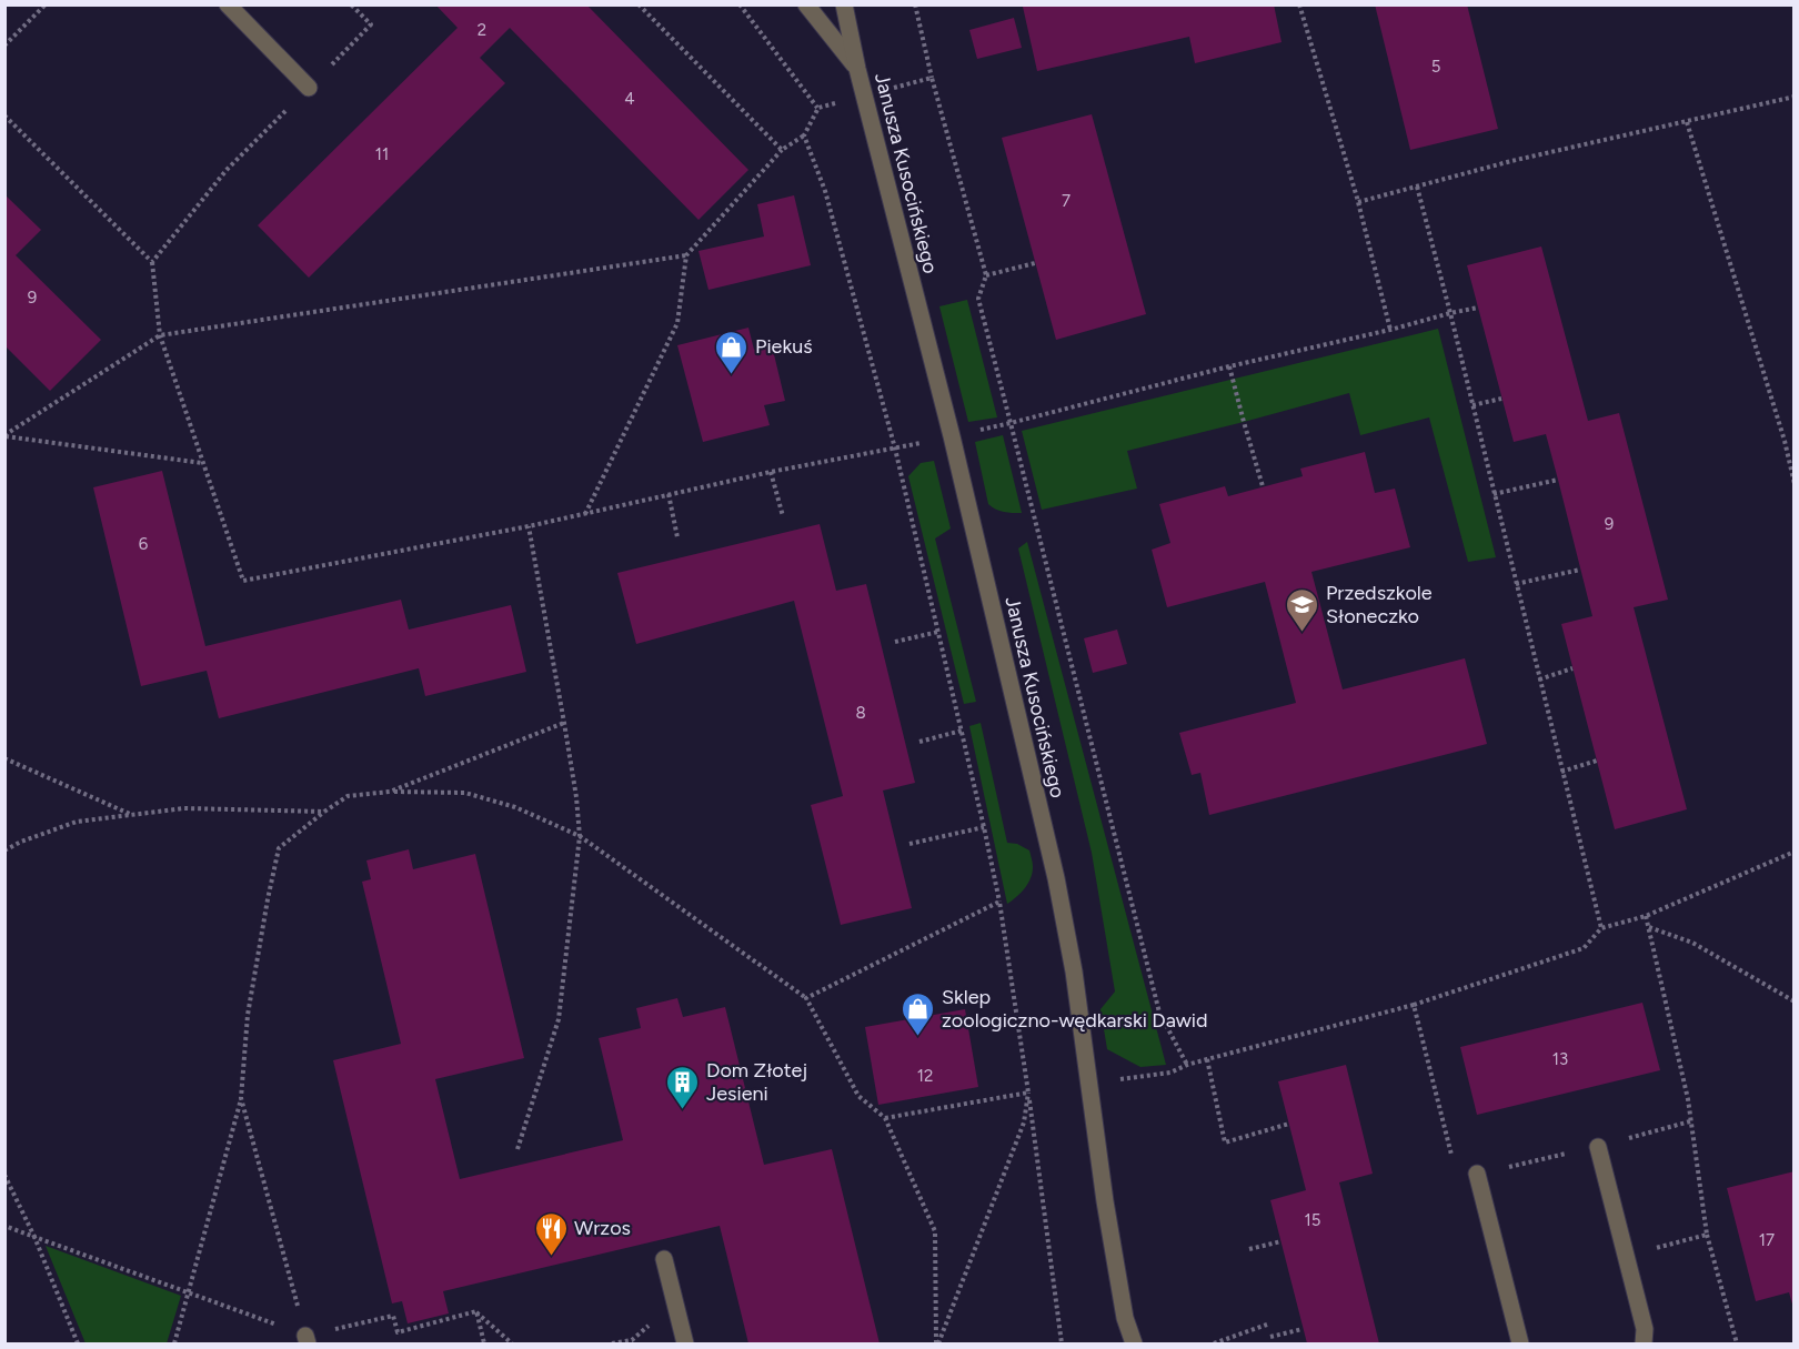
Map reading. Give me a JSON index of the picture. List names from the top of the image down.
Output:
{
  "streets": {
    "street": ["Janusza Kusocińskiego"]
  },
  "places": {
    "shop": ["Piekuś", "Sklep zoologiczno-wędkarski Dawid"],
    "school or university": ["Przedszkole Słoneczko"],
    "building": ["Dom Złotej Jesieni"],
    "restaurant": ["Wrzos"]
  },
  "house_numbers": [
    "2",
    "5",
    "4",
    "11",
    "7",
    "9",
    "9",
    "6",
    "8",
    "13",
    "12",
    "15",
    "17"
  ]
}
